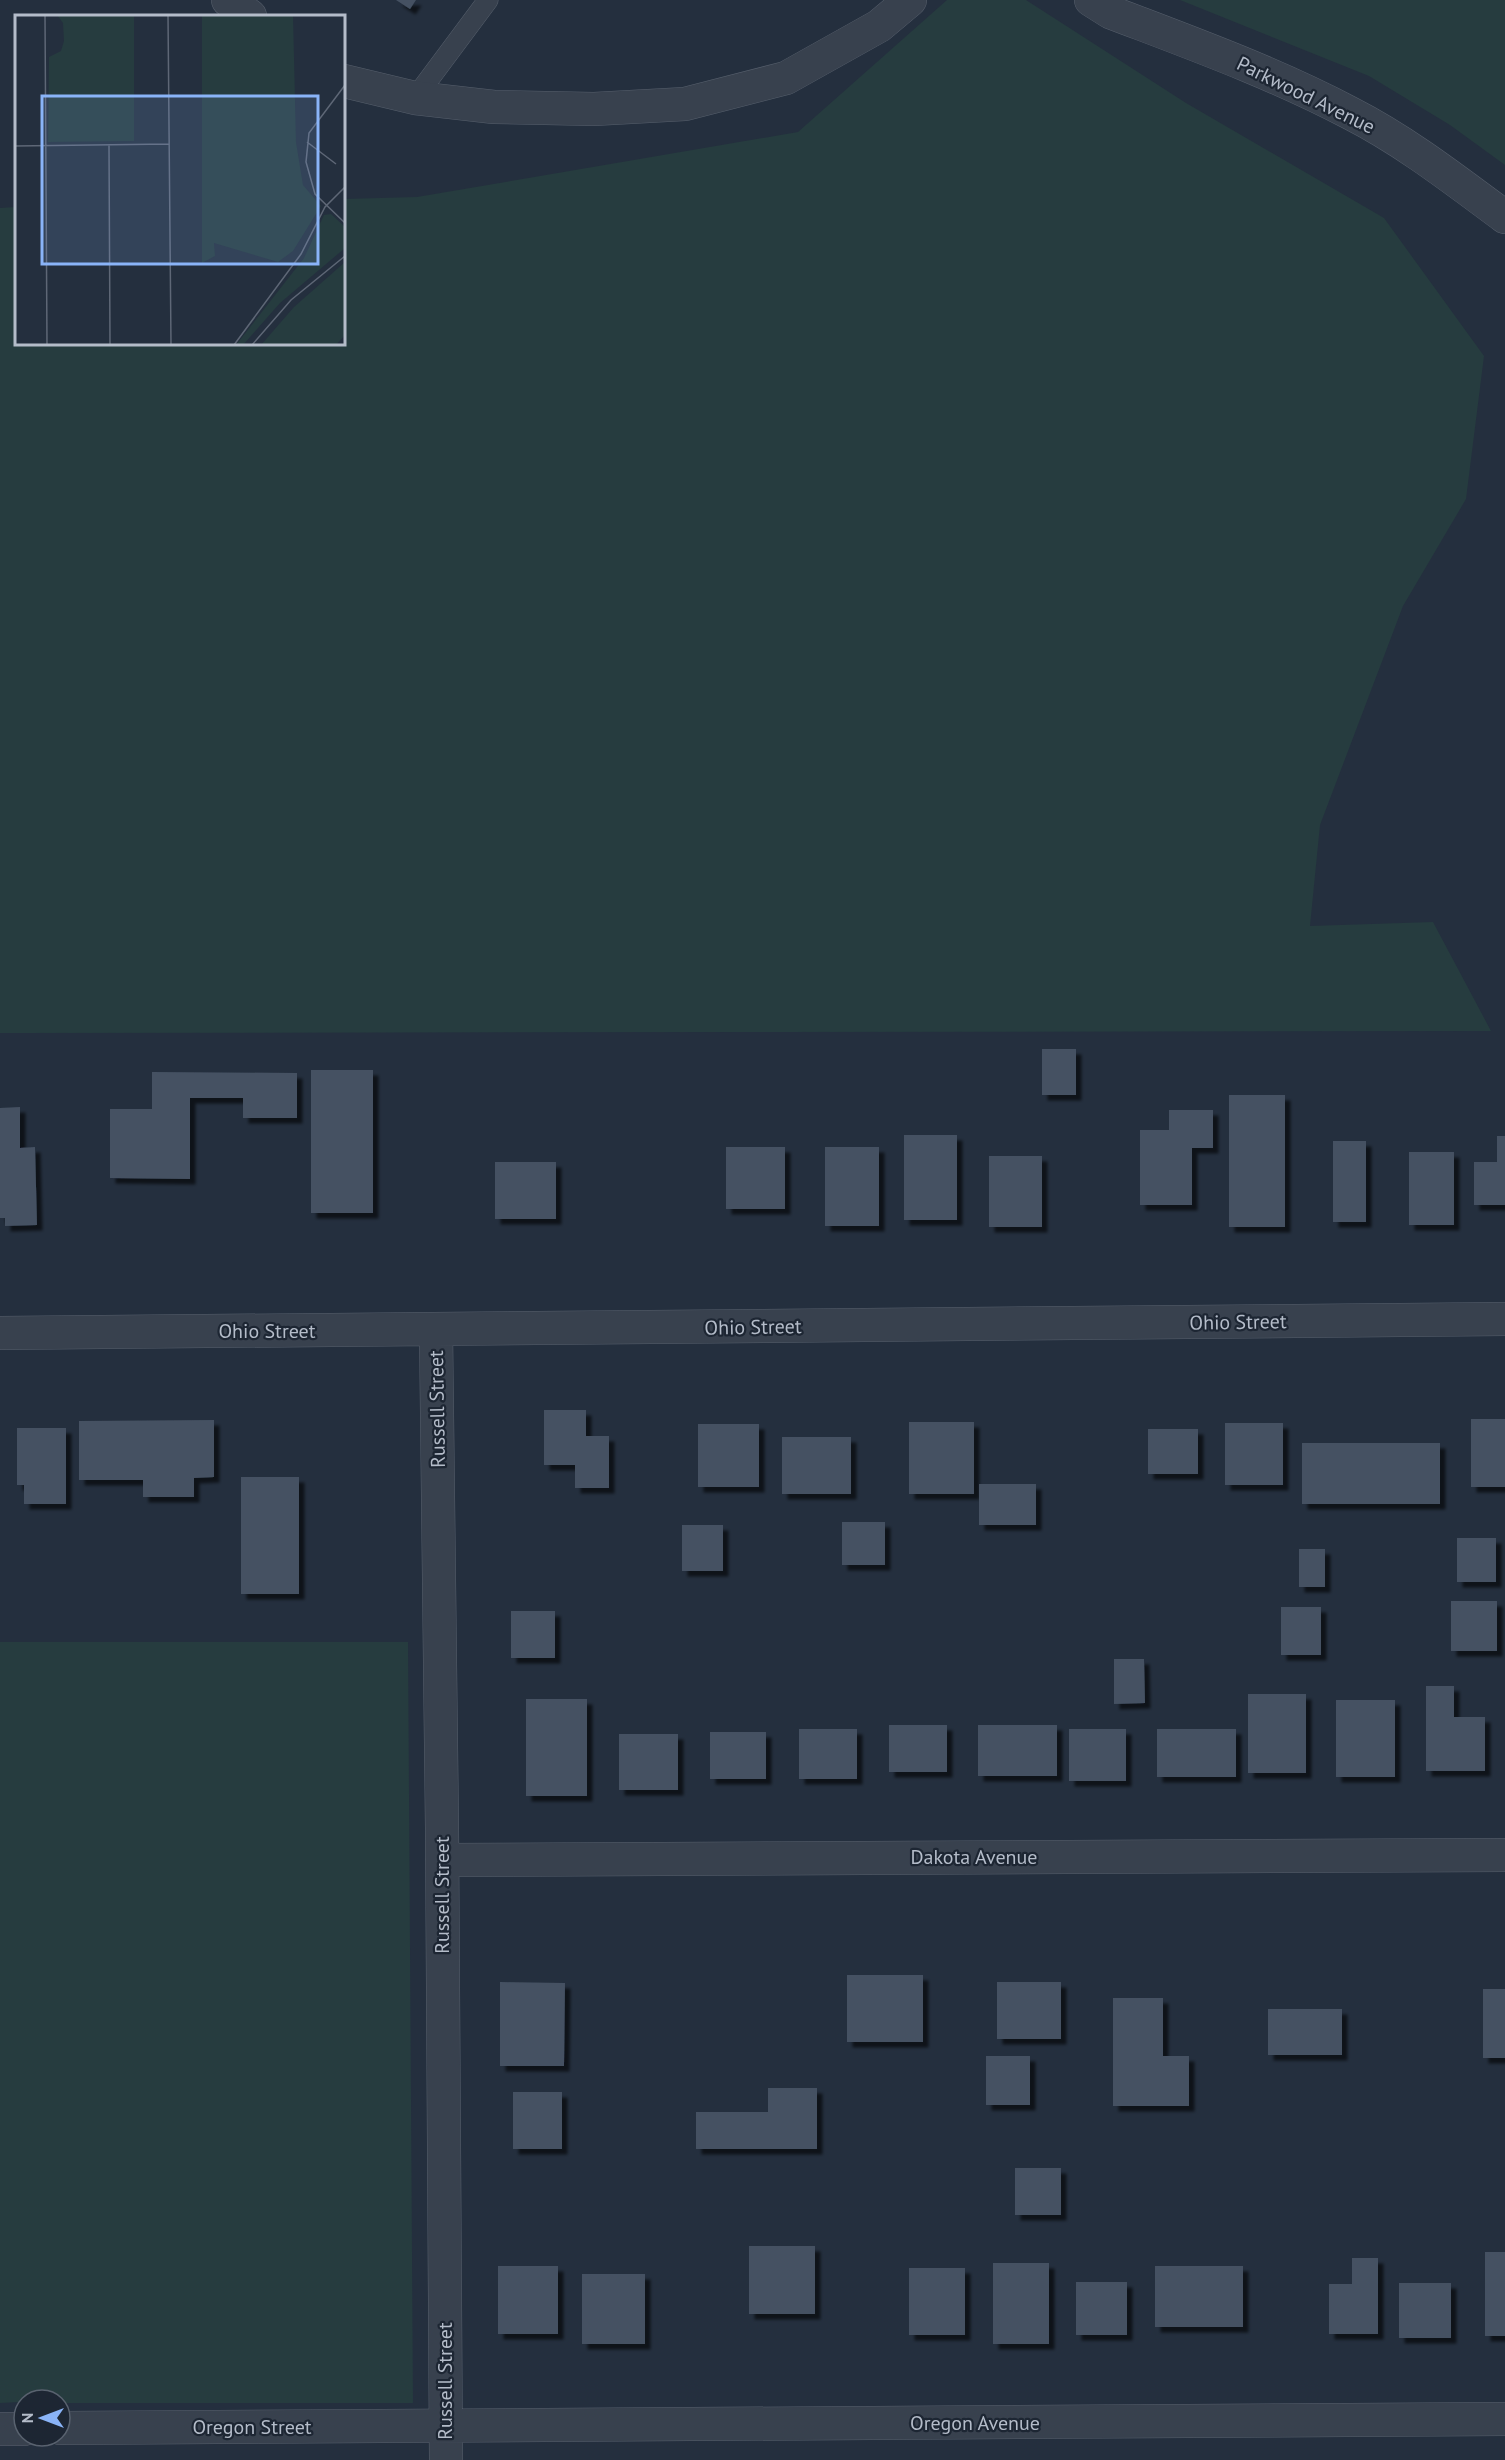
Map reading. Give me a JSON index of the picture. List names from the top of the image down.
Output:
{
  "streets": {
    "street": [
      "Parkwood Avenue",
      "Ohio Street",
      "Russell Street",
      "Dakota Avenue",
      "Oregon Avenue",
      "Oregon Street"
    ]
  },
  "crossings": [
    ["Ohio Street", "Russell Street"],
    ["Russell Street", "Dakota Avenue"],
    ["Russell Street", "Oregon Avenue"],
    ["Russell Street", "Oregon Street"],
    ["Oregon Avenue", "Oregon Street"]
  ],
  "north": "left"
}
